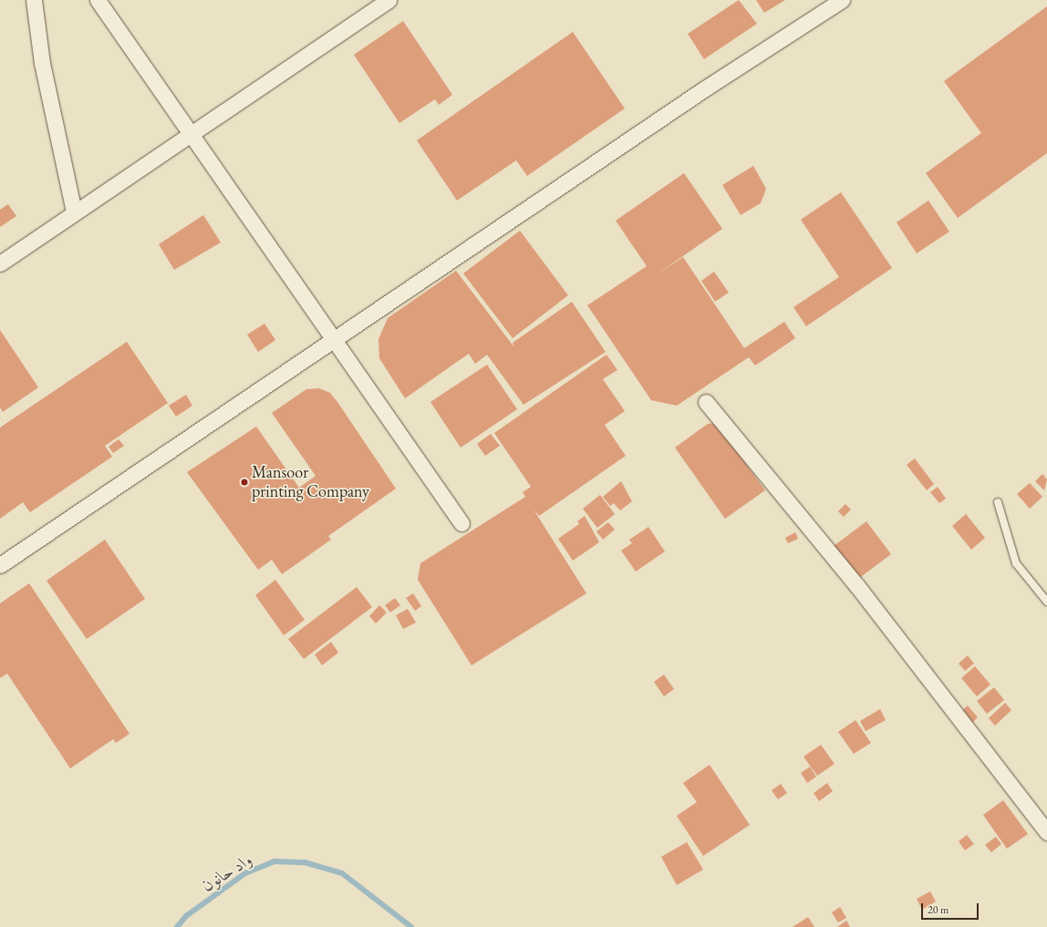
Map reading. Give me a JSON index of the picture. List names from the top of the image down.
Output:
{
  "water": ["واد حانون"],
  "places": ["Mansoor printing Company"],
  "scale_bar": "20 m"
}
